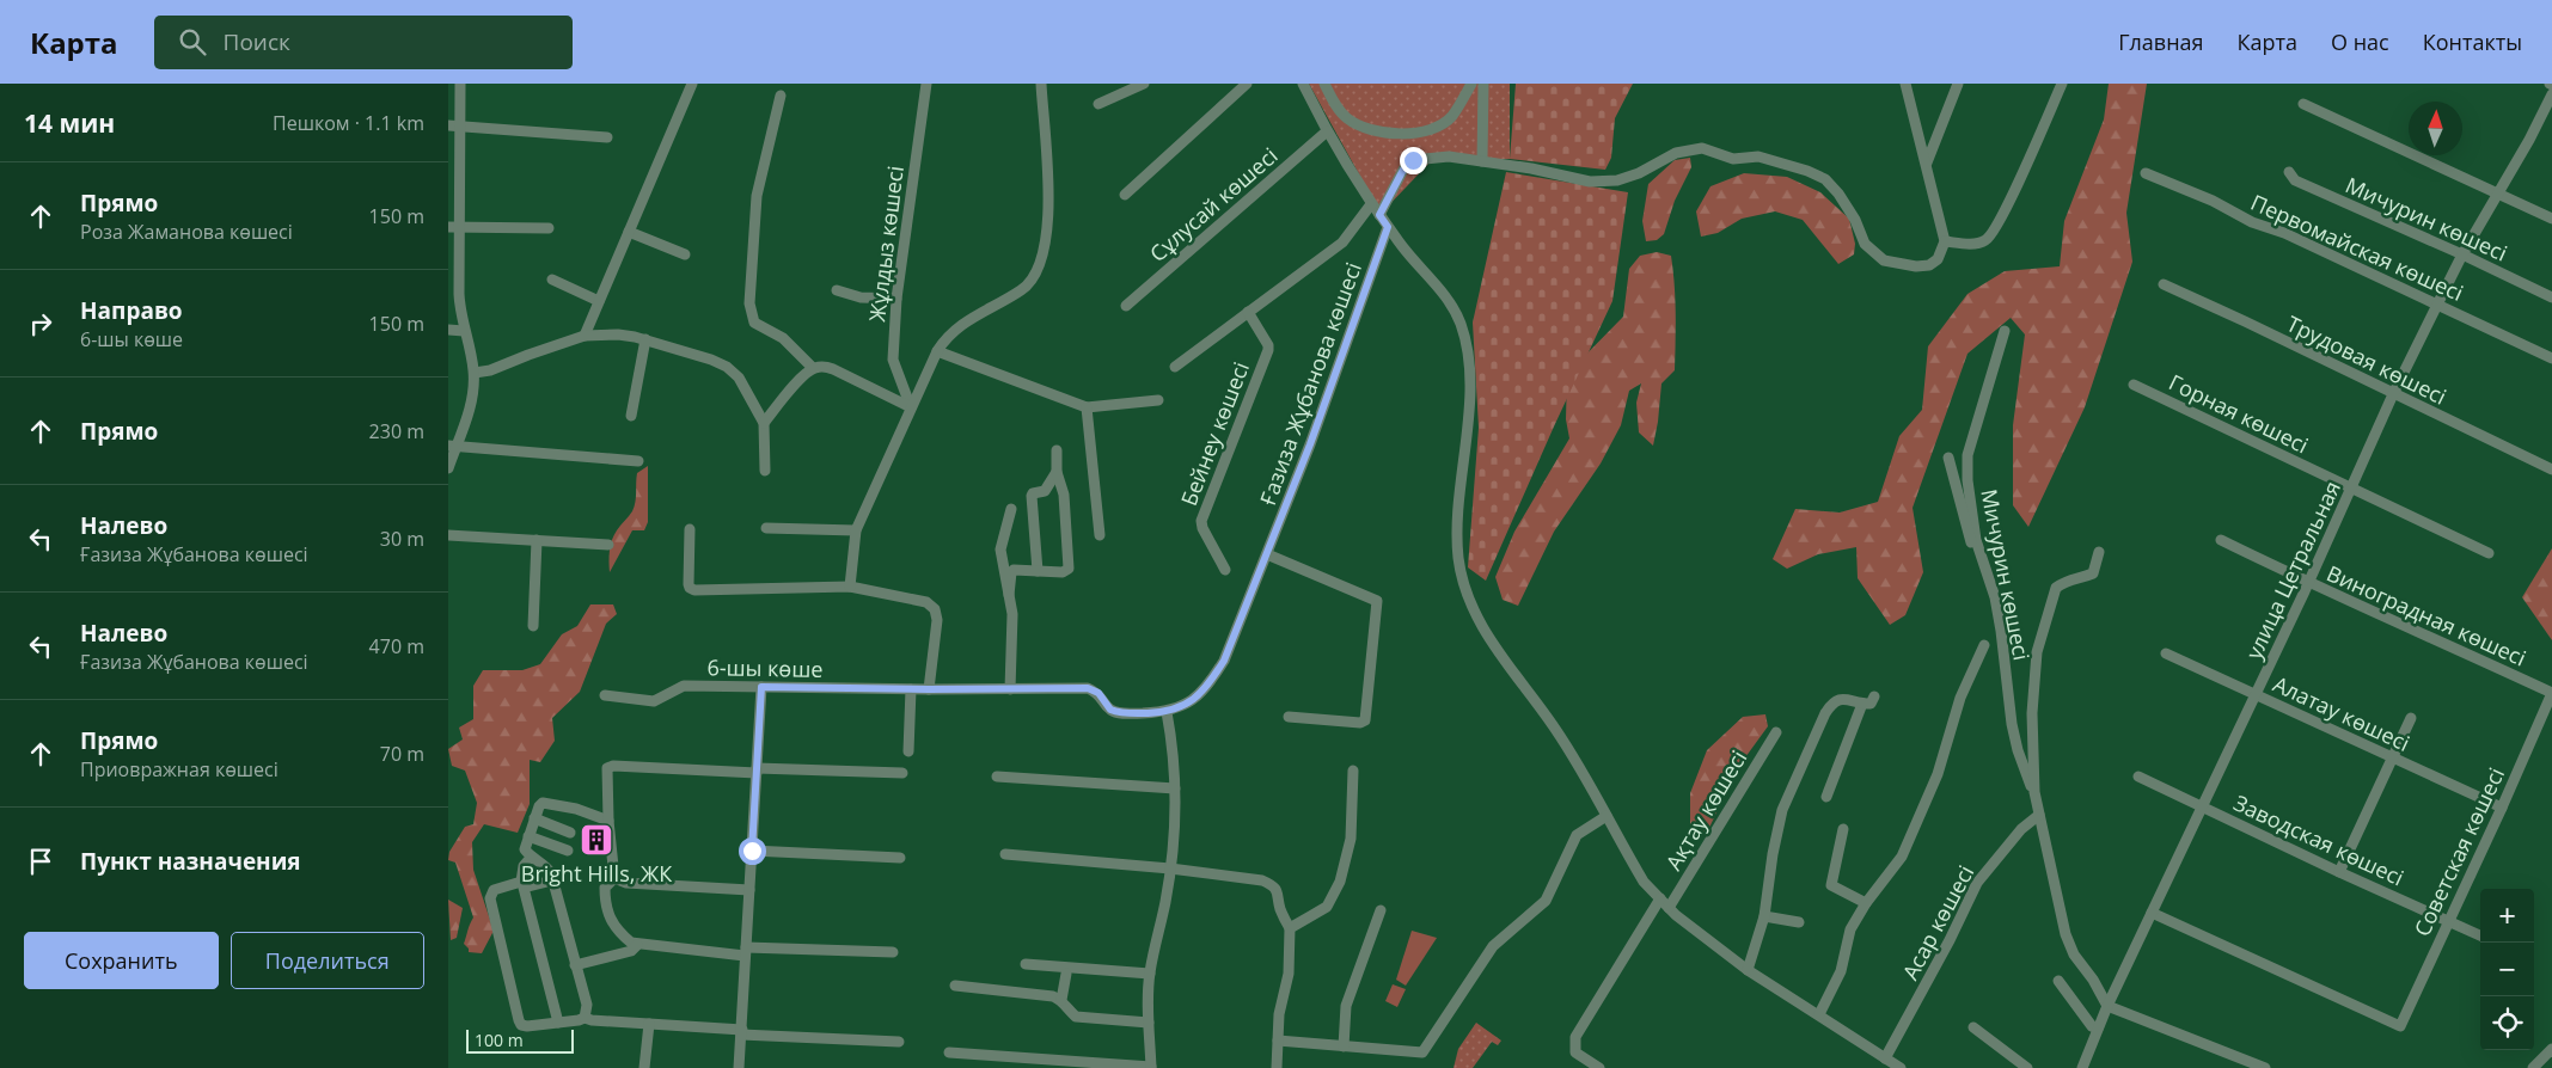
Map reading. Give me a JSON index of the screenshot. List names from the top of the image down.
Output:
{
  "streets": {
    "street": [
      "Сұлусай көшесі",
      "Мичурин көшесі",
      "Жұлдыз көшесі",
      "Первомайская көшесі",
      "Трудовая көшесі",
      "Ғазиза Жұбанова көшесі",
      "Горная көшесі",
      "Бейнеу көшесі",
      "улица Цетральная",
      "Виноградная көшесі",
      "6-шы көше",
      "Алатау көшесі",
      "Ақтау көшесі",
      "Заводская көшесі",
      "Советская көшесі",
      "Асар көшесі"
    ]
  },
  "crossings": [
    ["Мичурин көшесі", "улица Цетральная"],
    ["Первомайская көшесі", "улица Цетральная"],
    ["Трудовая көшесі", "улица Цетральная"],
    ["Ғазиза Жұбанова көшесі", "6-шы көше"],
    ["Горная көшесі", "улица Цетральная"],
    ["улица Цетральная", "Виноградная көшесі"],
    ["улица Цетральная", "Алатау көшесі"],
    ["улица Цетральная", "Заводская көшесі"],
    ["улица Цетральная", "Советская көшесі"],
    ["Виноградная көшесі", "Советская көшесі"],
    ["Алатау көшесі", "Советская көшесі"],
    ["Заводская көшесі", "Советская көшесі"]
  ],
  "places": {
    "building": ["Bright Hills, ЖК"]
  },
  "scale_bar": "100 m",
  "north": "top",
  "page": {
    "header": "Карта",
    "search": "Поиск",
    "nav": [
      "Главная",
      "Карта",
      "О нас",
      "Контакты"
    ],
    "heading": ["14 мин", "Пешком · 1.1 km"],
    "list": [
      ["Прямо", "Роза Жаманова көшесі", "150 m"],
      ["Направо", "6-шы көше", "150 m"],
      ["Прямо", "230 m"],
      ["Налево", "Ғазиза Жұбанова көшесі", "30 m"],
      ["Налево", "Ғазиза Жұбанова көшесі", "470 m"],
      ["Прямо", "Приовражная көшесі", "70 m"],
      "Пункт назначения"
    ],
    "map_buttons": ["+", "−"],
    "buttons": ["Сохранить", "Поделиться"],
    "scale": "100 m"
  }
}
